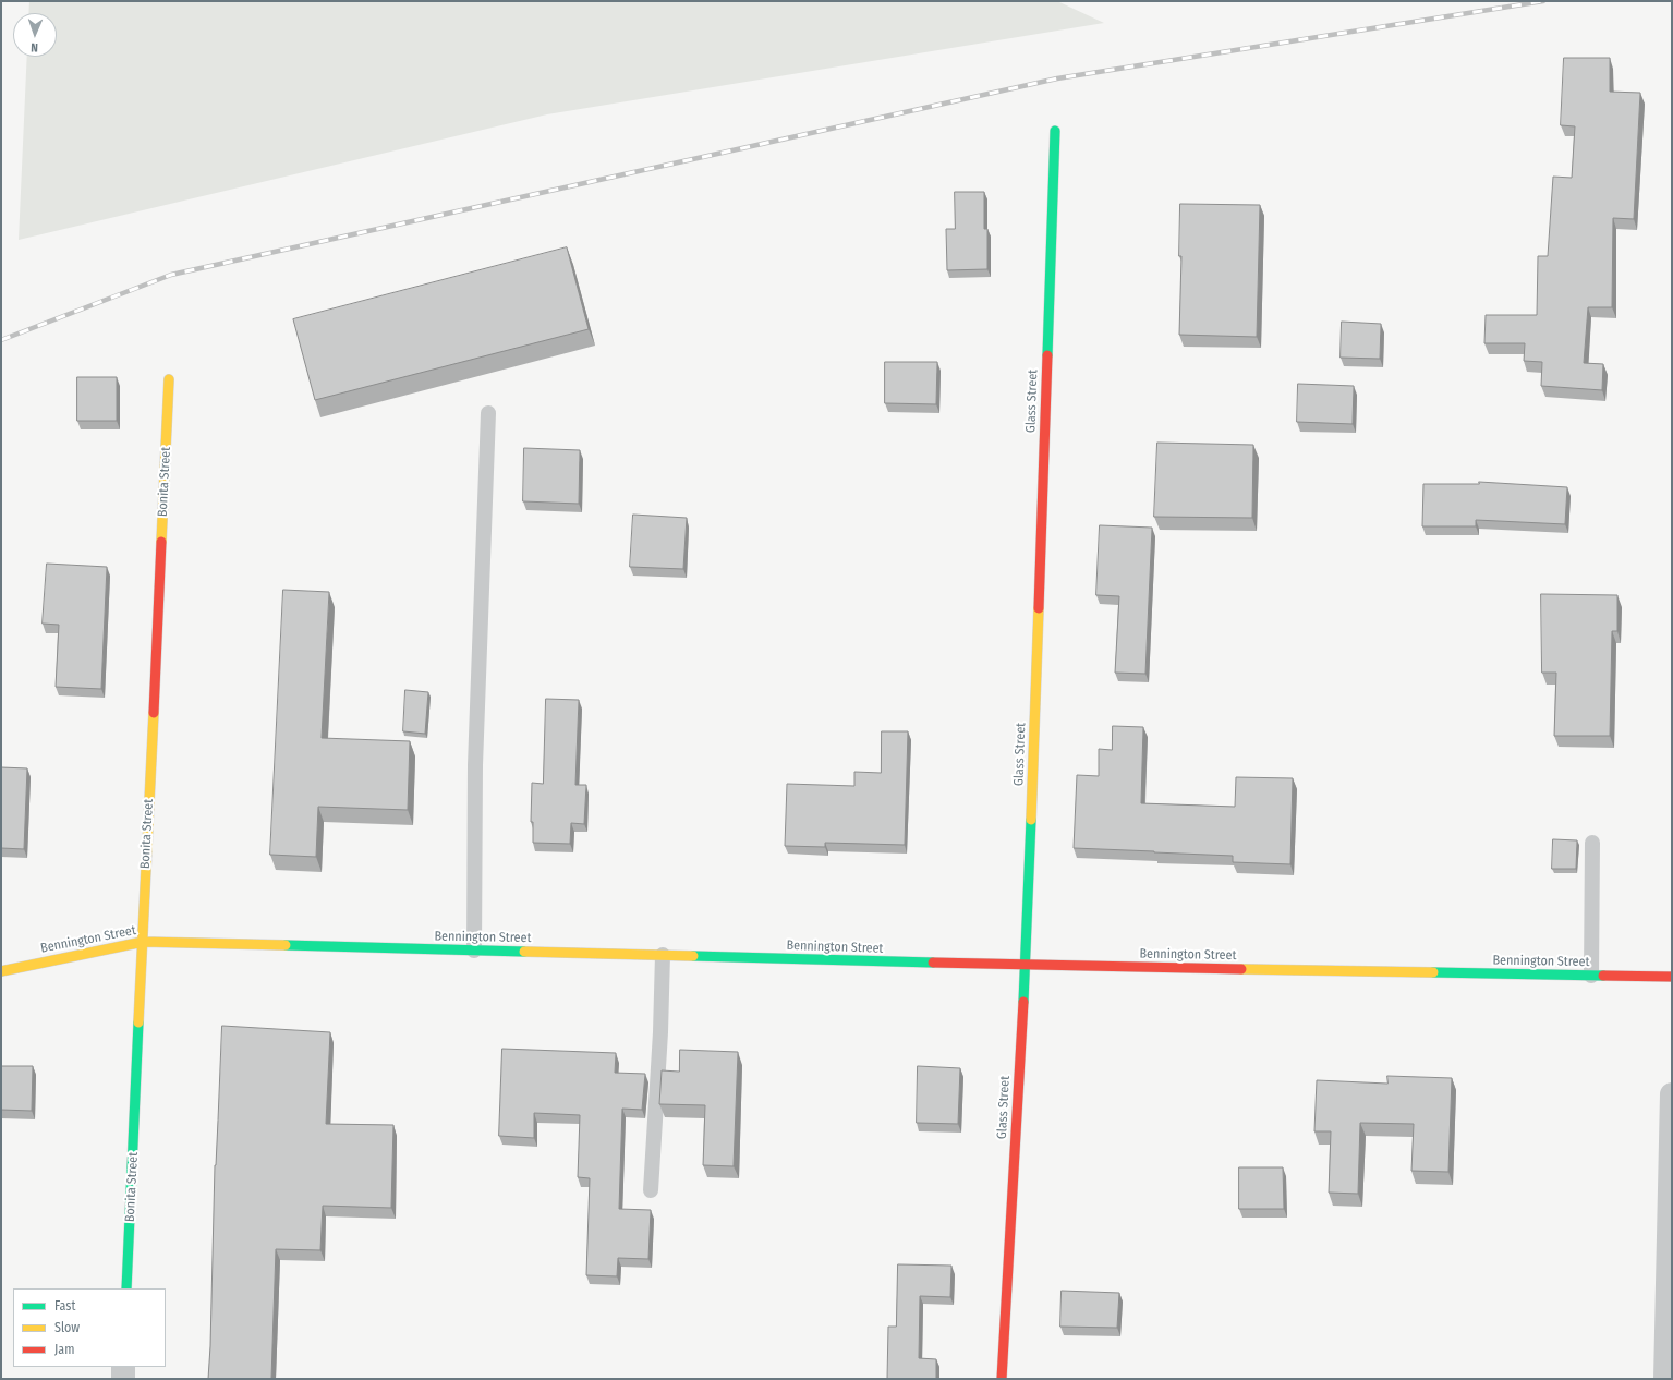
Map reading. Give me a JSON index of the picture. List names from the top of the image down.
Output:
{
  "streets": {
    "street": ["Glass Street", "Bonita Street", "Bennington Street"]
  },
  "crossings": [
    ["Glass Street", "Bennington Street"],
    ["Bonita Street", "Bennington Street"]
  ],
  "legend": ["Fast", "Slow", "Jam"],
  "north": "bottom"
}
